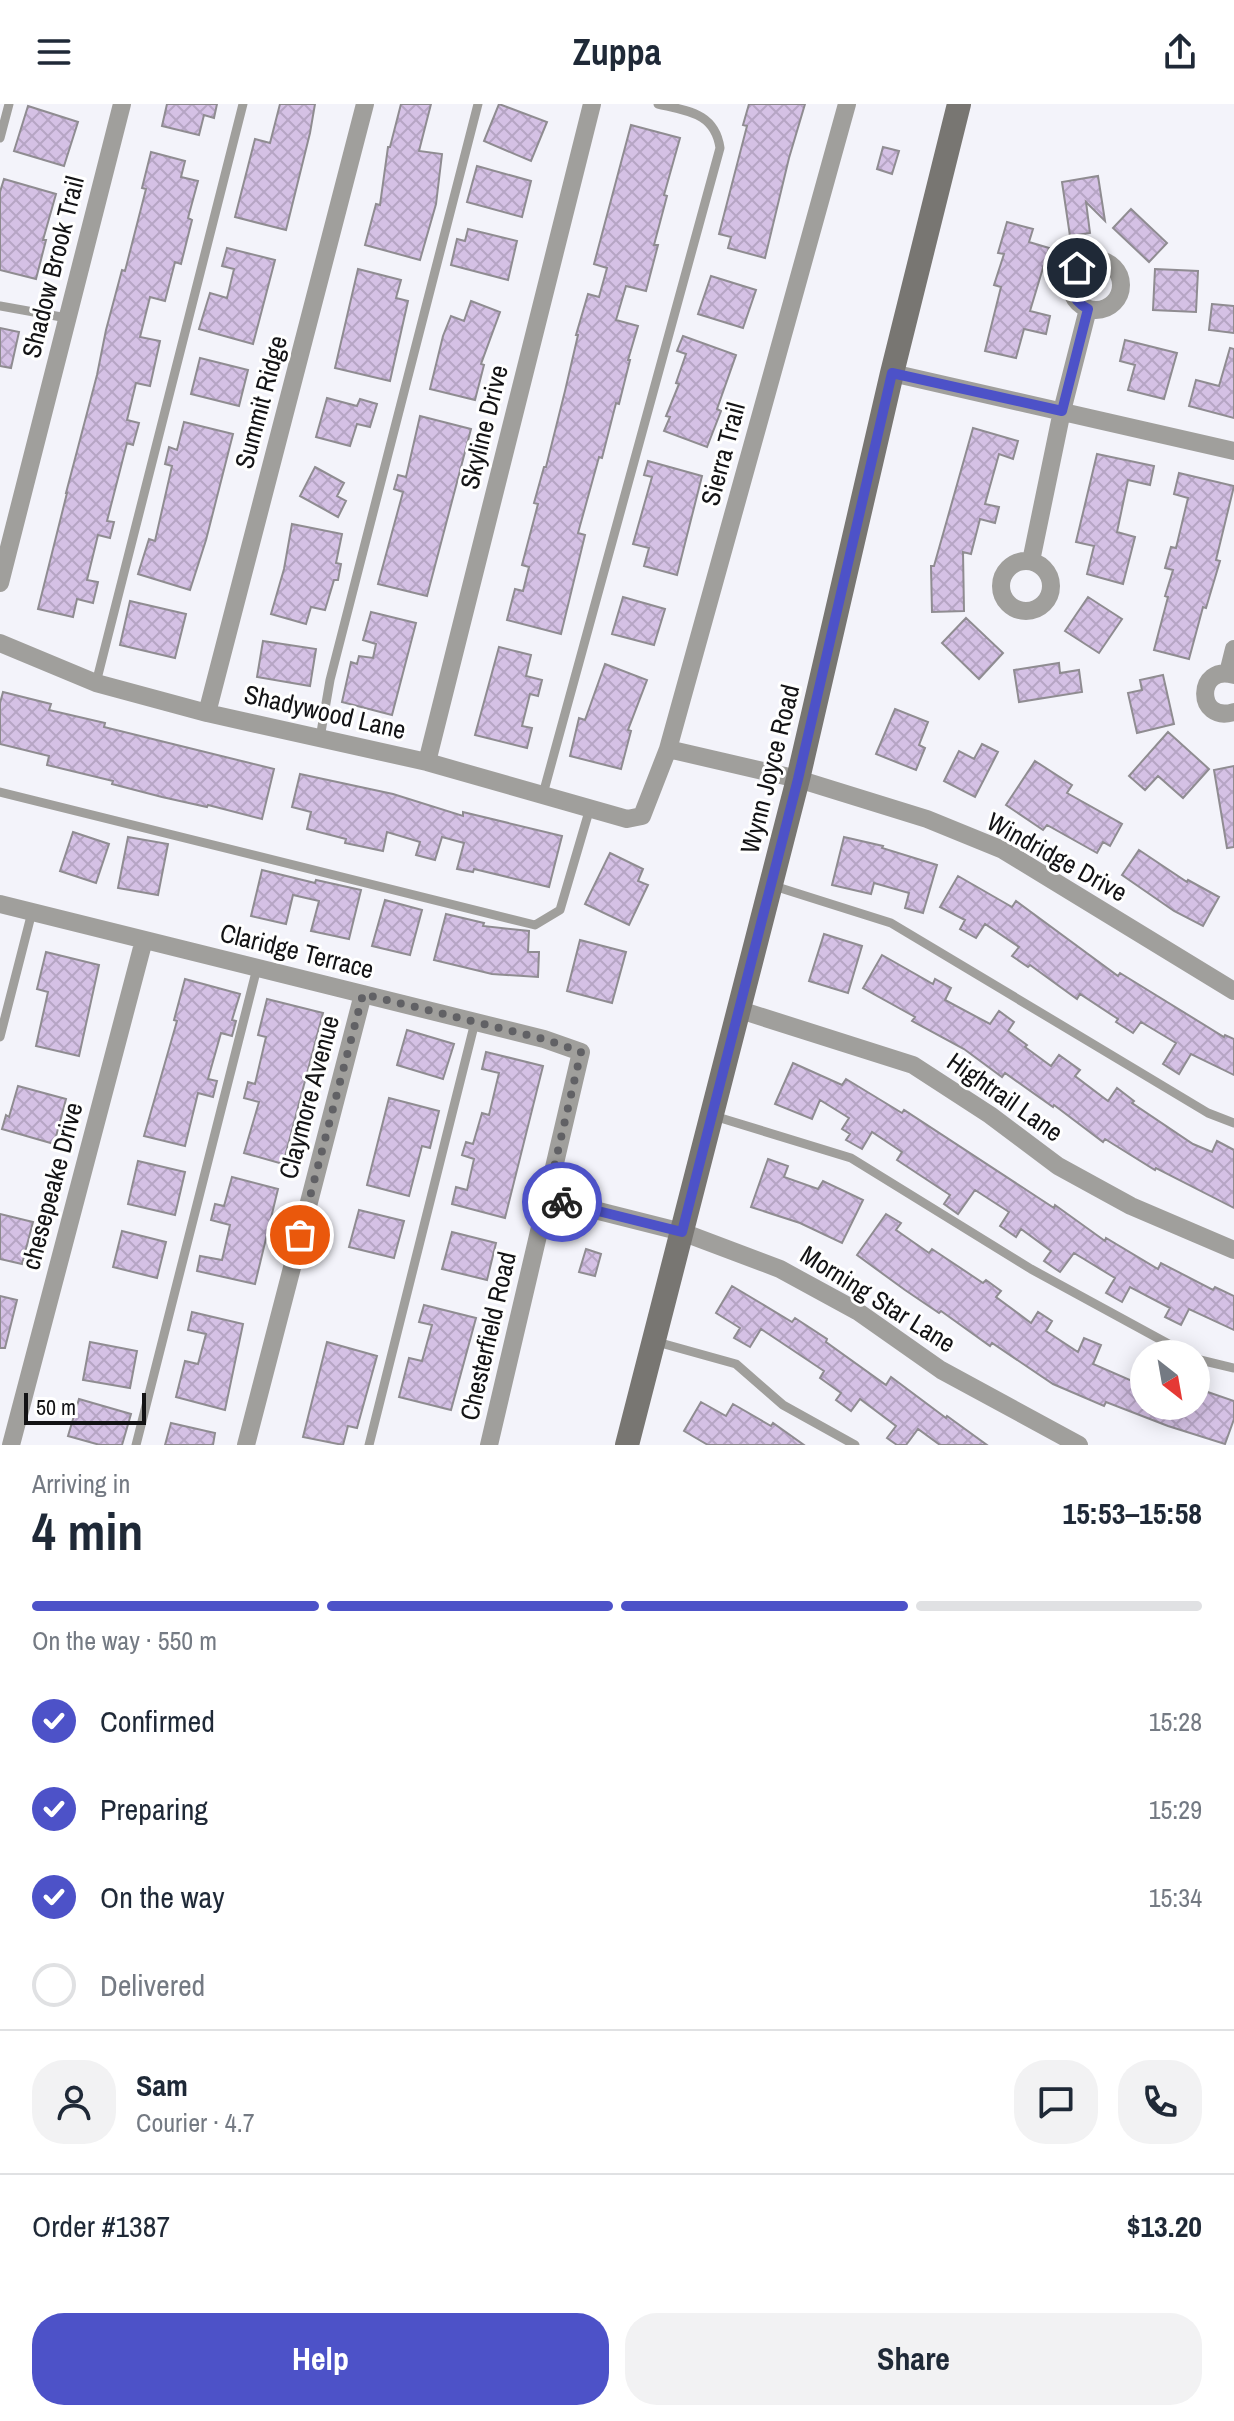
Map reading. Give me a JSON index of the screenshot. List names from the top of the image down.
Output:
{
  "streets": {
    "street": [
      "Shadow Brook Trail",
      "Summit Ridge",
      "Skyline Drive",
      "Sierra Trail",
      "Shadywood Lane",
      "Wynn Joyce Road",
      "Windridge Drive",
      "Claridge Terrace",
      "Claymore Avenue",
      "Hightrail Lane",
      "chesepeake Drive",
      "Morning Star Lane",
      "Chesterfield Road"
    ]
  },
  "crossings": [
    ["Summit Ridge", "Shadywood Lane"],
    ["Skyline Drive", "Shadywood Lane"],
    ["Sierra Trail", "Shadywood Lane"],
    ["Sierra Trail", "Windridge Drive"],
    ["Wynn Joyce Road", "Windridge Drive"],
    ["Wynn Joyce Road", "Hightrail Lane"],
    ["Wynn Joyce Road", "Morning Star Lane"],
    ["Claridge Terrace", "Claymore Avenue"],
    ["Claridge Terrace", "chesepeake Drive"],
    ["Claridge Terrace", "Chesterfield Road"],
    ["Morning Star Lane", "Chesterfield Road"]
  ],
  "scale_bar": "50 m",
  "north": "bottom right",
  "page": {
    "header": "Zuppa",
    "scale": "50 m",
    "heading": ["4 min", "Arriving in", "15:53–15:58"],
    "panel": [
      "Sam",
      "Courier · 4.7",
      "Order #1387",
      "$13.20"
    ],
    "bar": "On the way · 550 m",
    "list": [
      ["Confirmed", "15:28"],
      ["Preparing", "15:29"],
      ["On the way", "15:34"],
      "Delivered"
    ],
    "buttons": ["Help", "Share"]
  }
}
